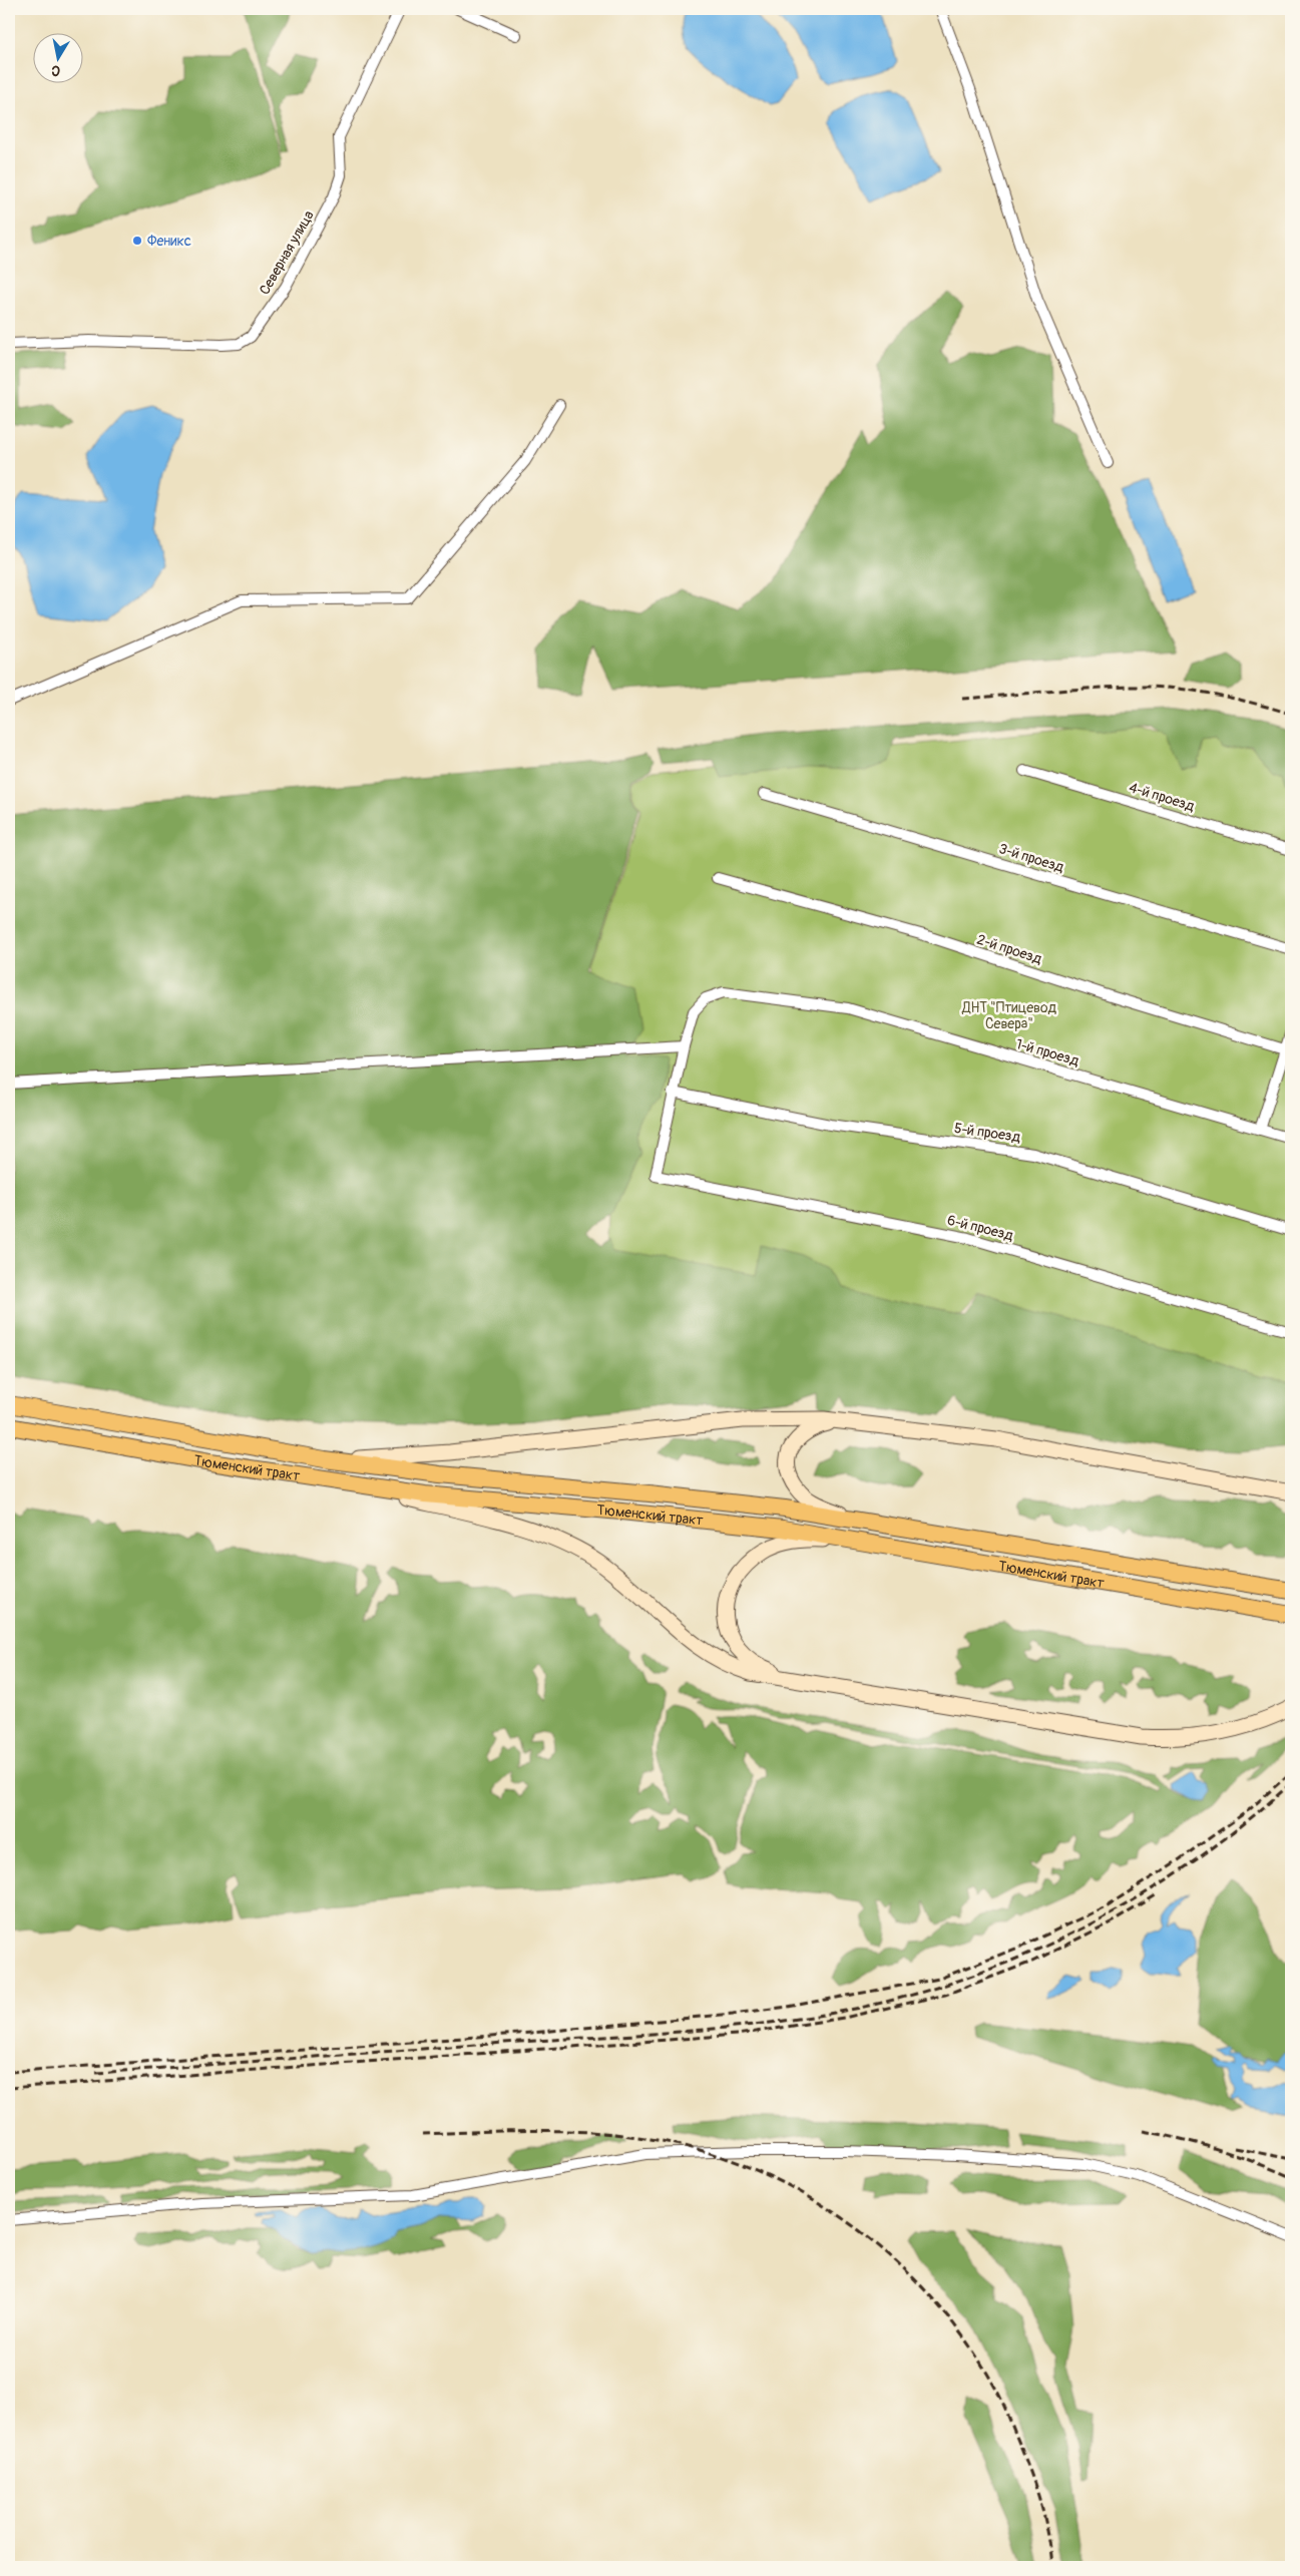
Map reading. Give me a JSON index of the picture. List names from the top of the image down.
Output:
{
  "streets": {
    "main road": ["Тюменский тракт"],
    "street": [
      "Северная улица",
      "4-й проезд",
      "3-й проезд",
      "2-й проезд",
      "1-й проезд",
      "5-й проезд",
      "6-й проезд"
    ]
  },
  "crossings": [
    ["5-й проезд", "6-й проезд"]
  ],
  "parks": ["ДНТ \"Птицевод Севера\""],
  "places": ["Феникс"],
  "north": "bottom"
}
